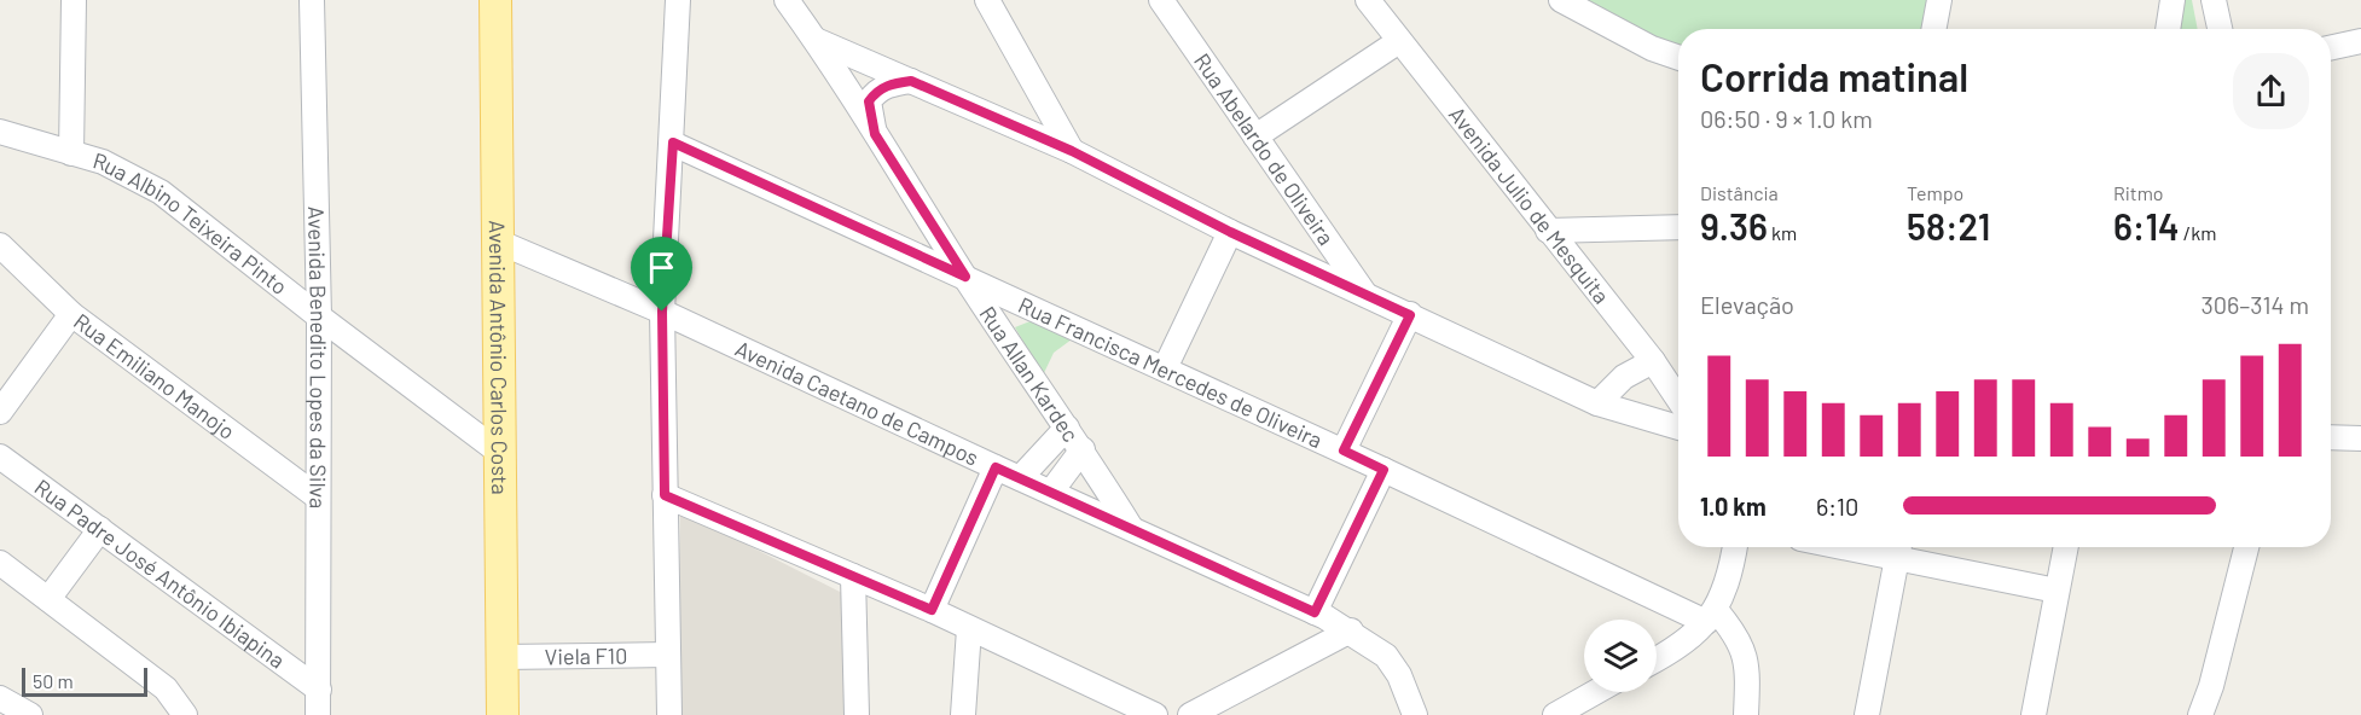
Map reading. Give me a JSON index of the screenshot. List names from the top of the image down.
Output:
{
  "streets": {
    "main road": ["Avenida Antônio Carlos Costa"],
    "street": [
      "Rua Abelardo de Oliveira",
      "Avenida Julio de Mesquita",
      "Rua Albino Teixeira Pinto",
      "Avenida Benedito Lopes da Silva",
      "Rua Francisca Mercedes de Oliveira",
      "Rua Allan Kardec",
      "Rua Emiliano Manojo",
      "Avenida Caetano de Campos",
      "Rua Padre José Antônio Ibiapina",
      "Viela F10"
    ]
  },
  "crossings": [
    ["Rua Albino Teixeira Pinto", "Avenida Benedito Lopes da Silva"],
    ["Rua Albino Teixeira Pinto", "Avenida Antônio Carlos Costa"],
    ["Avenida Benedito Lopes da Silva", "Rua Emiliano Manojo"],
    ["Avenida Benedito Lopes da Silva", "Rua Padre José Antônio Ibiapina"],
    ["Avenida Antônio Carlos Costa", "Avenida Caetano de Campos"],
    ["Avenida Antônio Carlos Costa", "Viela F10"],
    ["Rua Francisca Mercedes de Oliveira", "Rua Allan Kardec"],
    ["Rua Allan Kardec", "Avenida Caetano de Campos"]
  ],
  "scale_bar": "50 m",
  "page": {
    "heading": ["Corrida matinal", "06:50 · 9 × 1.0 km"],
    "stats": [
      ["Distância", "9.36 km"],
      ["Tempo", "58:21"],
      ["Ritmo", "6:14 /km"]
    ],
    "chart": ["Elevação", "306–314 m"],
    "list": [
      {
        "name": "1.0 km",
        "note": "6:10"
      }
    ],
    "scale": "50 m"
  }
}
